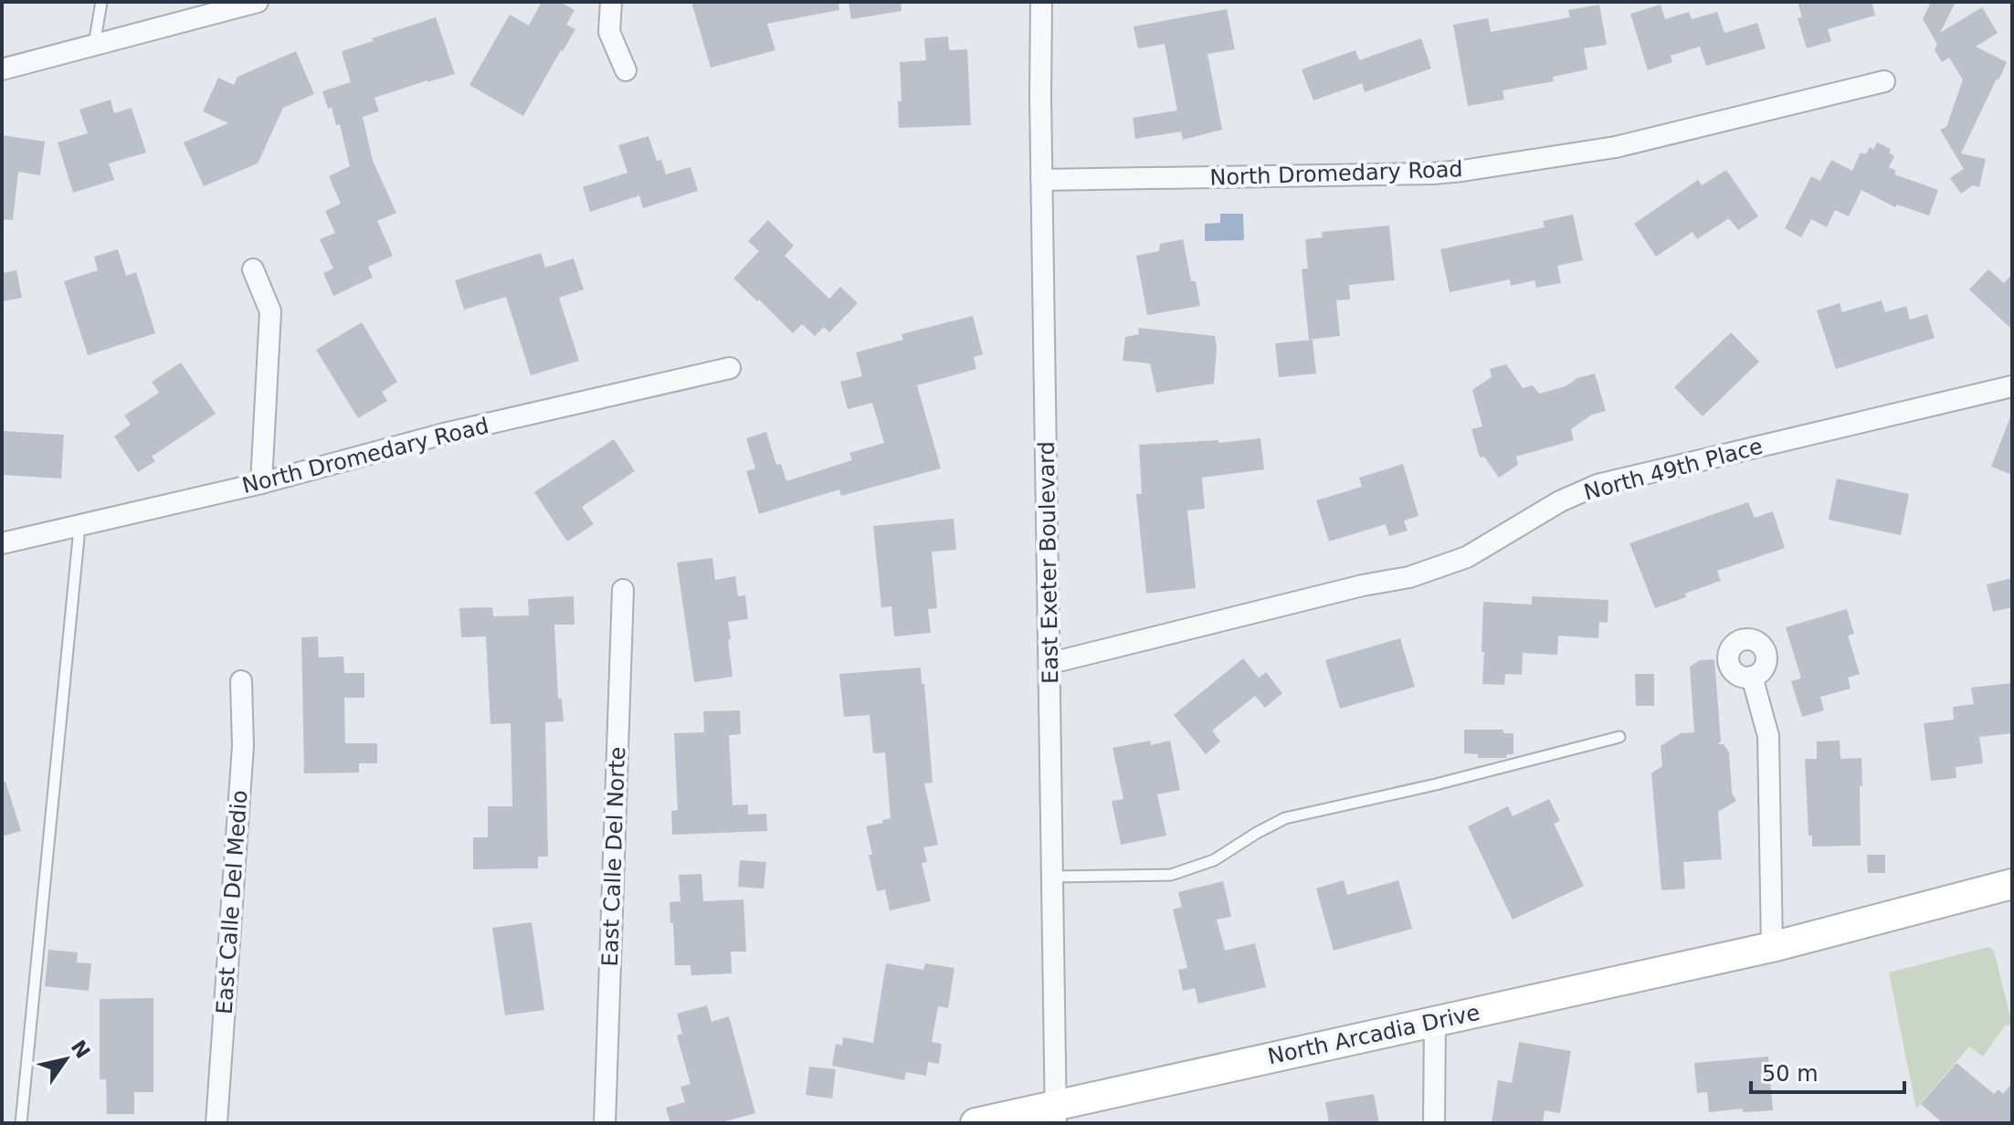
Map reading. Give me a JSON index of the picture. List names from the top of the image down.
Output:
{
  "streets": {
    "street": [
      "North Dromedary Road",
      "North 49th Place",
      "East Exeter Boulevard",
      "East Calle Del Norte",
      "East Calle Del Medio",
      "North Arcadia Drive"
    ]
  },
  "crossings": [
    ["North Dromedary Road", "East Exeter Boulevard"],
    ["North 49th Place", "East Exeter Boulevard"],
    ["East Exeter Boulevard", "North Arcadia Drive"]
  ],
  "scale_bar": "50 m",
  "north": "top right"
}
